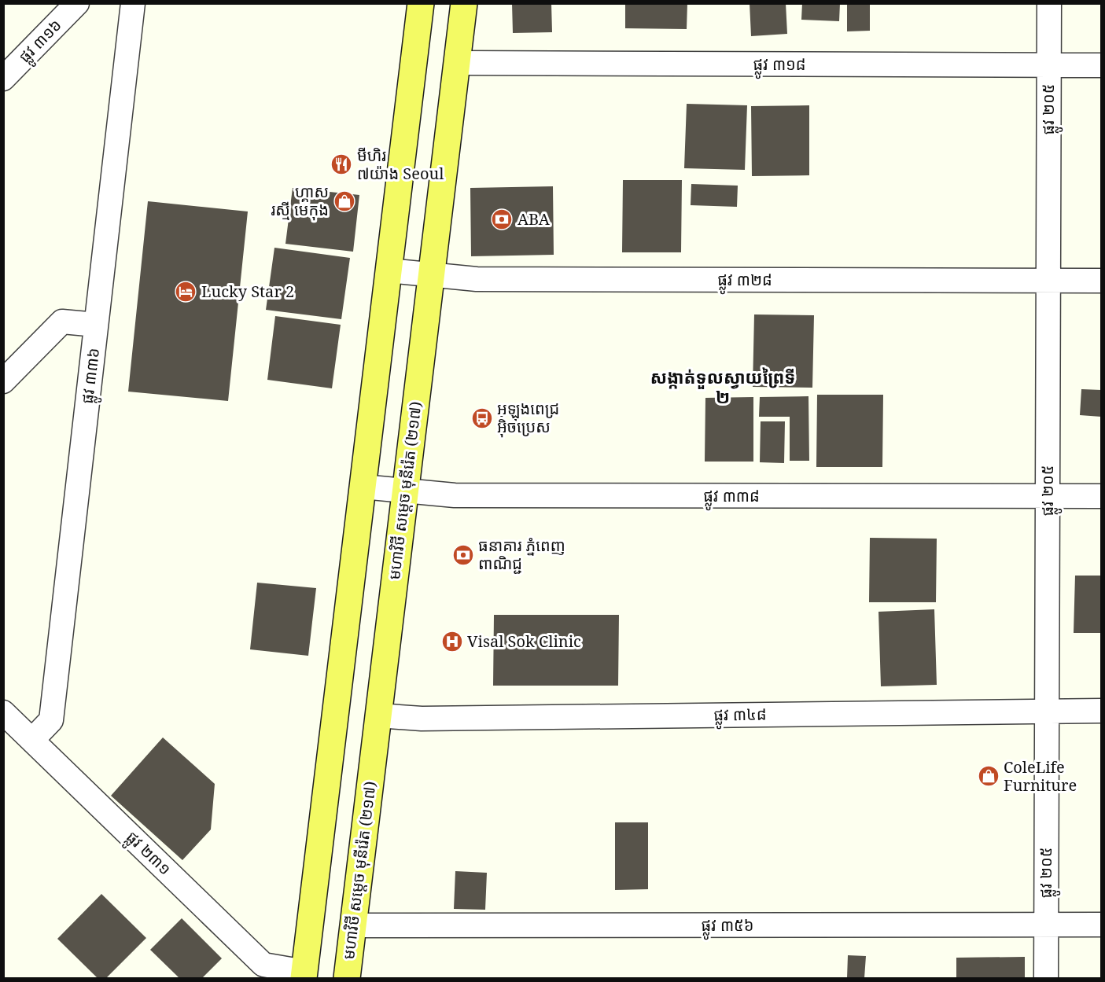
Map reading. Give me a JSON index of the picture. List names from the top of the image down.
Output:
{
  "streets": {
    "main road": ["មហាវិថី សម្តេច មុនីរ៉េត (២១៧)"],
    "street": [
      "ផ្លូវ ៣១៦",
      "ផ្លូវ ៣១៨",
      "ផ្លូវ ២០៥",
      "ផ្លូវ ៣២៨",
      "ផ្លូវ ៣៣៦",
      "ផ្លូវ ៣៣៨",
      "ផ្លូវ ៣៤៨",
      "ផ្លូវ ២៣១",
      "ផ្លូវ ៣៥៦"
    ]
  },
  "crossings": [
    ["ផ្លូវ ៣១៨", "ផ្លូវ ២០៥"],
    ["ផ្លូវ ៣១៨", "មហាវិថី សម្តេច មុនីរ៉េត (២១៧)"],
    ["ផ្លូវ ២០៥", "ផ្លូវ ៣២៨"],
    ["ផ្លូវ ២០៥", "ផ្លូវ ៣៣៨"],
    ["ផ្លូវ ២០៥", "ផ្លូវ ៣៤៨"],
    ["ផ្លូវ ២០៥", "ផ្លូវ ៣៥៦"],
    ["ផ្លូវ ៣២៨", "មហាវិថី សម្តេច មុនីរ៉េត (២១៧)"],
    ["ផ្លូវ ៣៣៦", "ផ្លូវ ២៣១"],
    ["មហាវិថី សម្តេច មុនីរ៉េត (២១៧)", "ផ្លូវ ៣៣៨"],
    ["មហាវិថី សម្តេច មុនីរ៉េត (២១៧)", "ផ្លូវ ៣៤៨"],
    ["មហាវិថី សម្តេច មុនីរ៉េត (២១៧)", "ផ្លូវ ៣៥៦"]
  ],
  "districts": ["សង្កាត់ទួលស្វាយព្រៃទី ២"],
  "places": {
    "restaurant": ["មីហិរ ៧យ៉ាង Seoul"],
    "shop": ["ហ្គាស រស្មី មេកុង", "ColeLife Furniture"],
    "bank": ["ABA", "ធនាគារ ភ្នំពេញ ពាណិជ្ជ"],
    "hotel": ["Lucky Star 2"],
    "bus stop": ["អុឡុងពេជ្រ អ៊ិចប្រេស"],
    "hospital": ["Visal Sok Clinic"]
  }
}
